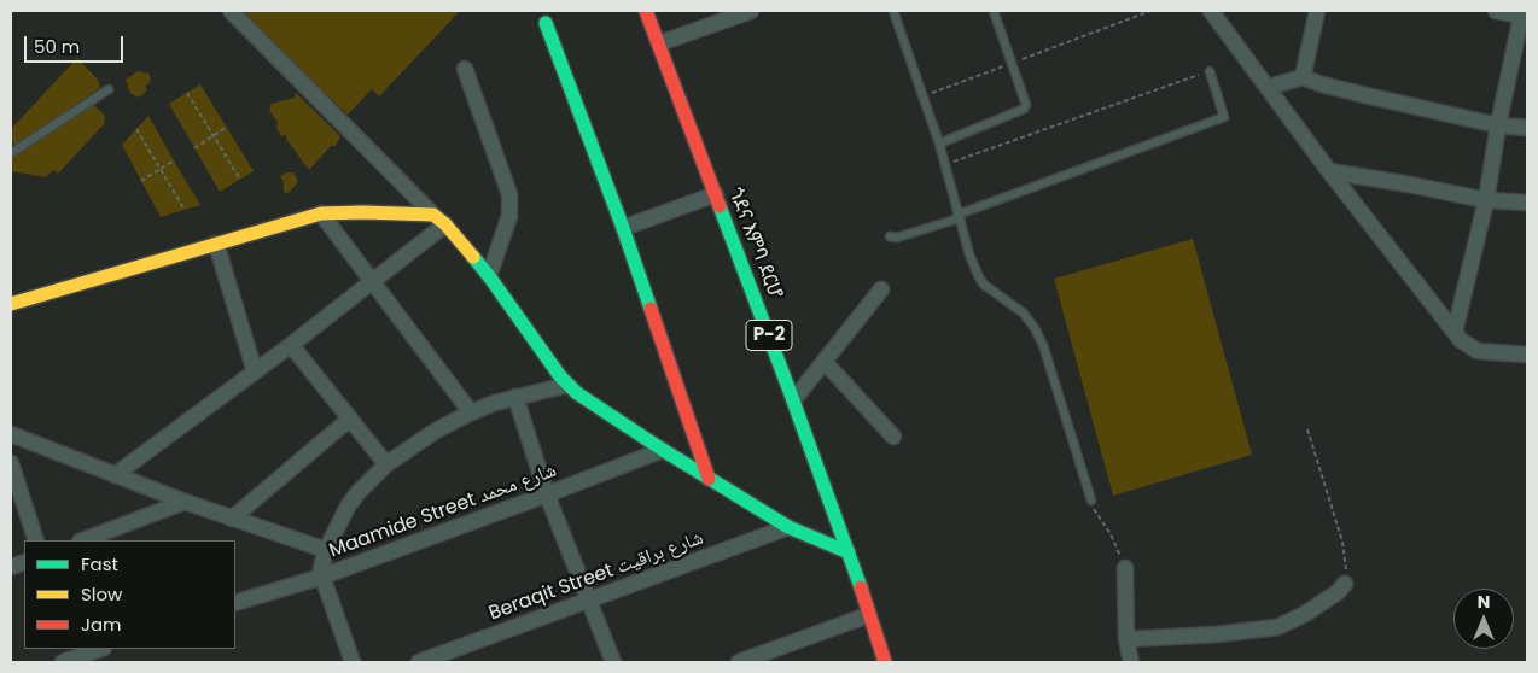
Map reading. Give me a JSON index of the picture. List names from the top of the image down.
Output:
{
  "streets": {
    "main road": ["ጎደና እምባ ደርሆ", "P-2"],
    "street": ["Maamide Street شارع محمد", "Beraqit Street شارع براقيت"]
  },
  "legend": ["Fast", "Slow", "Jam"],
  "scale_bar": "50 m",
  "north": "top"
}
